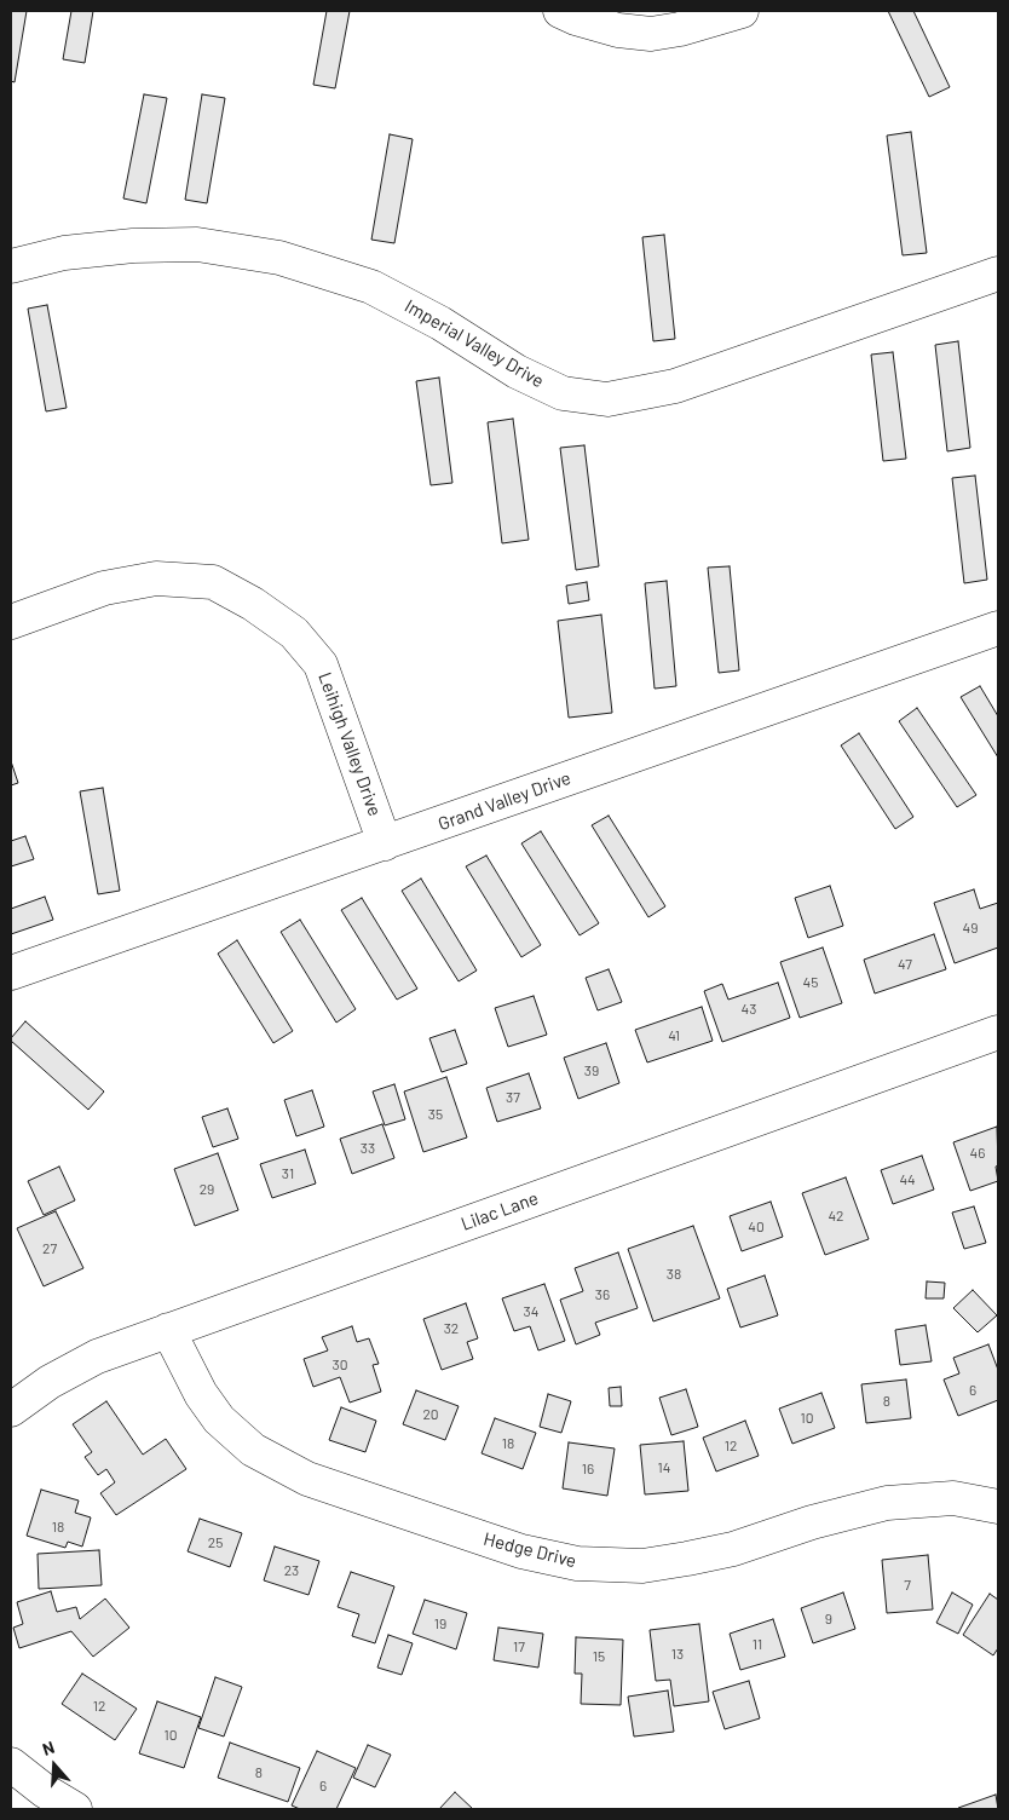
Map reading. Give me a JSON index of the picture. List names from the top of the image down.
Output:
{
  "streets": {
    "street": [
      "Imperial Valley Drive",
      "Leihigh Valley Drive",
      "Grand Valley Drive",
      "Lilac Lane",
      "Hedge Drive"
    ]
  },
  "crossings": [
    ["Leihigh Valley Drive", "Grand Valley Drive"],
    ["Lilac Lane", "Hedge Drive"]
  ],
  "house_numbers": [
    "49",
    "47",
    "45",
    "43",
    "41",
    "39",
    "37",
    "35",
    "33",
    "46",
    "31",
    "44",
    "29",
    "42",
    "40",
    "27",
    "38",
    "36",
    "34",
    "32",
    "30",
    "6",
    "8",
    "20",
    "10",
    "18",
    "12",
    "14",
    "16",
    "18",
    "25",
    "23",
    "7",
    "9",
    "19",
    "11",
    "17",
    "13",
    "15",
    "12",
    "10",
    "8",
    "6"
  ],
  "north": "top"
}
